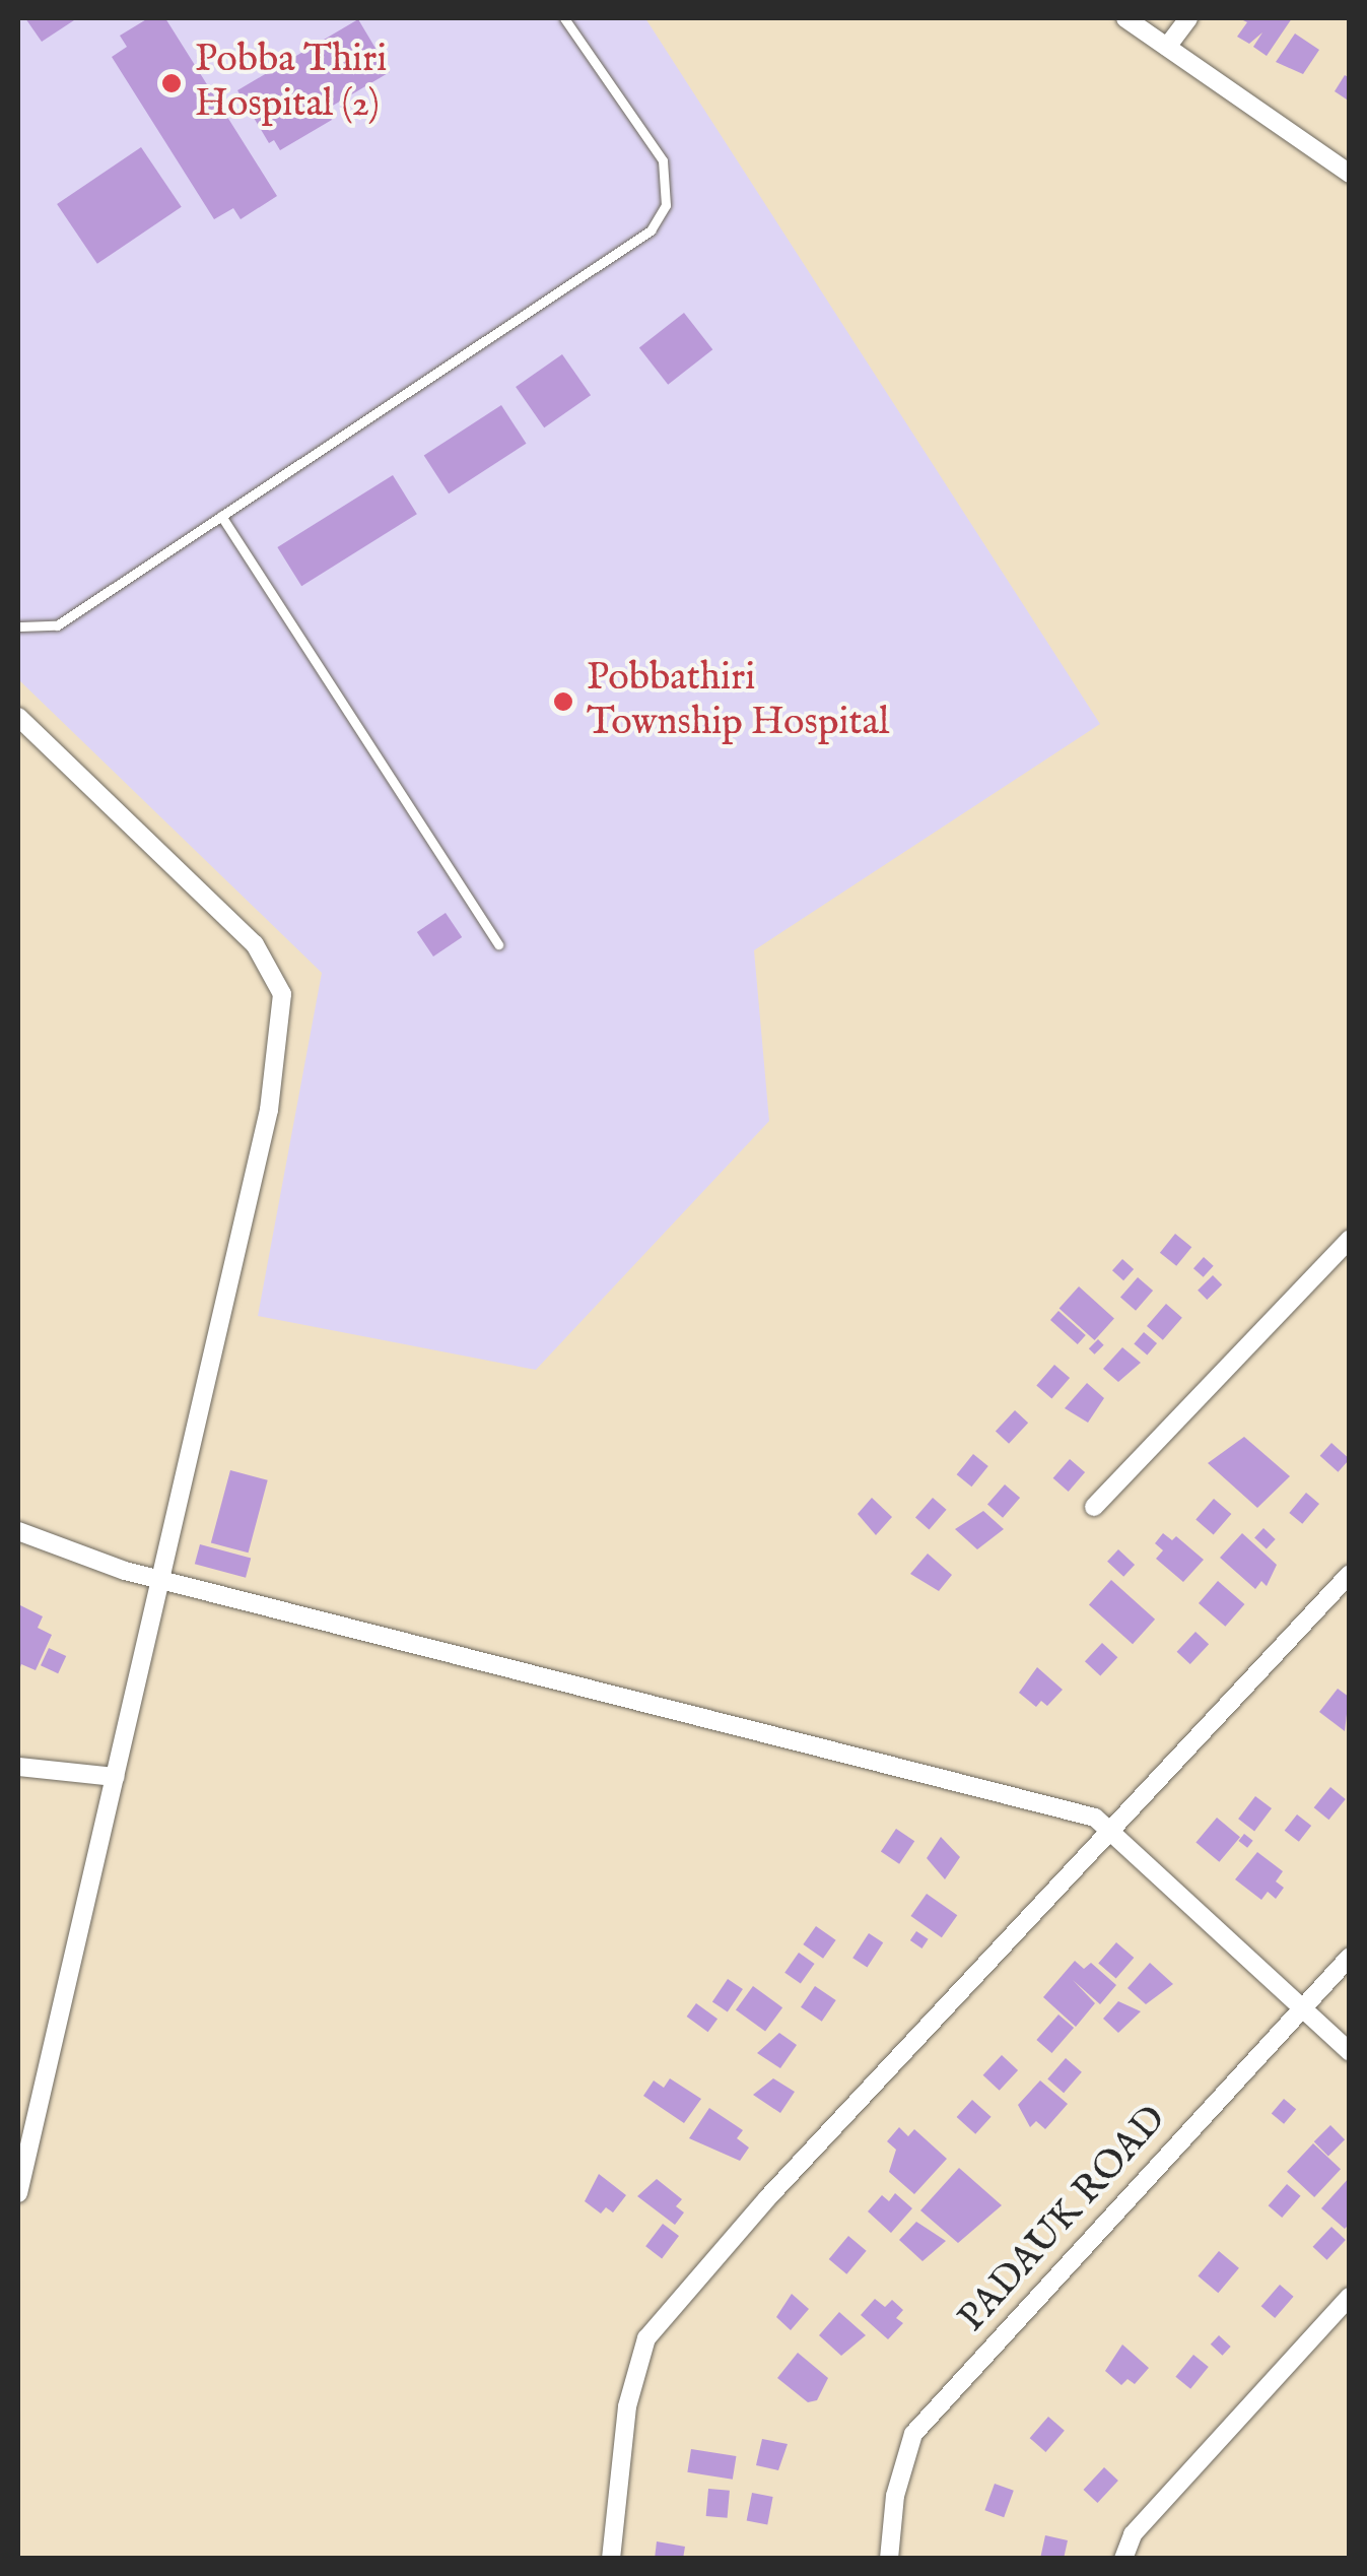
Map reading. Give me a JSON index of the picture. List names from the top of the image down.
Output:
{
  "streets": {
    "street": ["PADAUK ROAD"]
  },
  "places": ["Pobba Thiri Hospital (2)", "Pobbathiri Township Hospital"]
}
